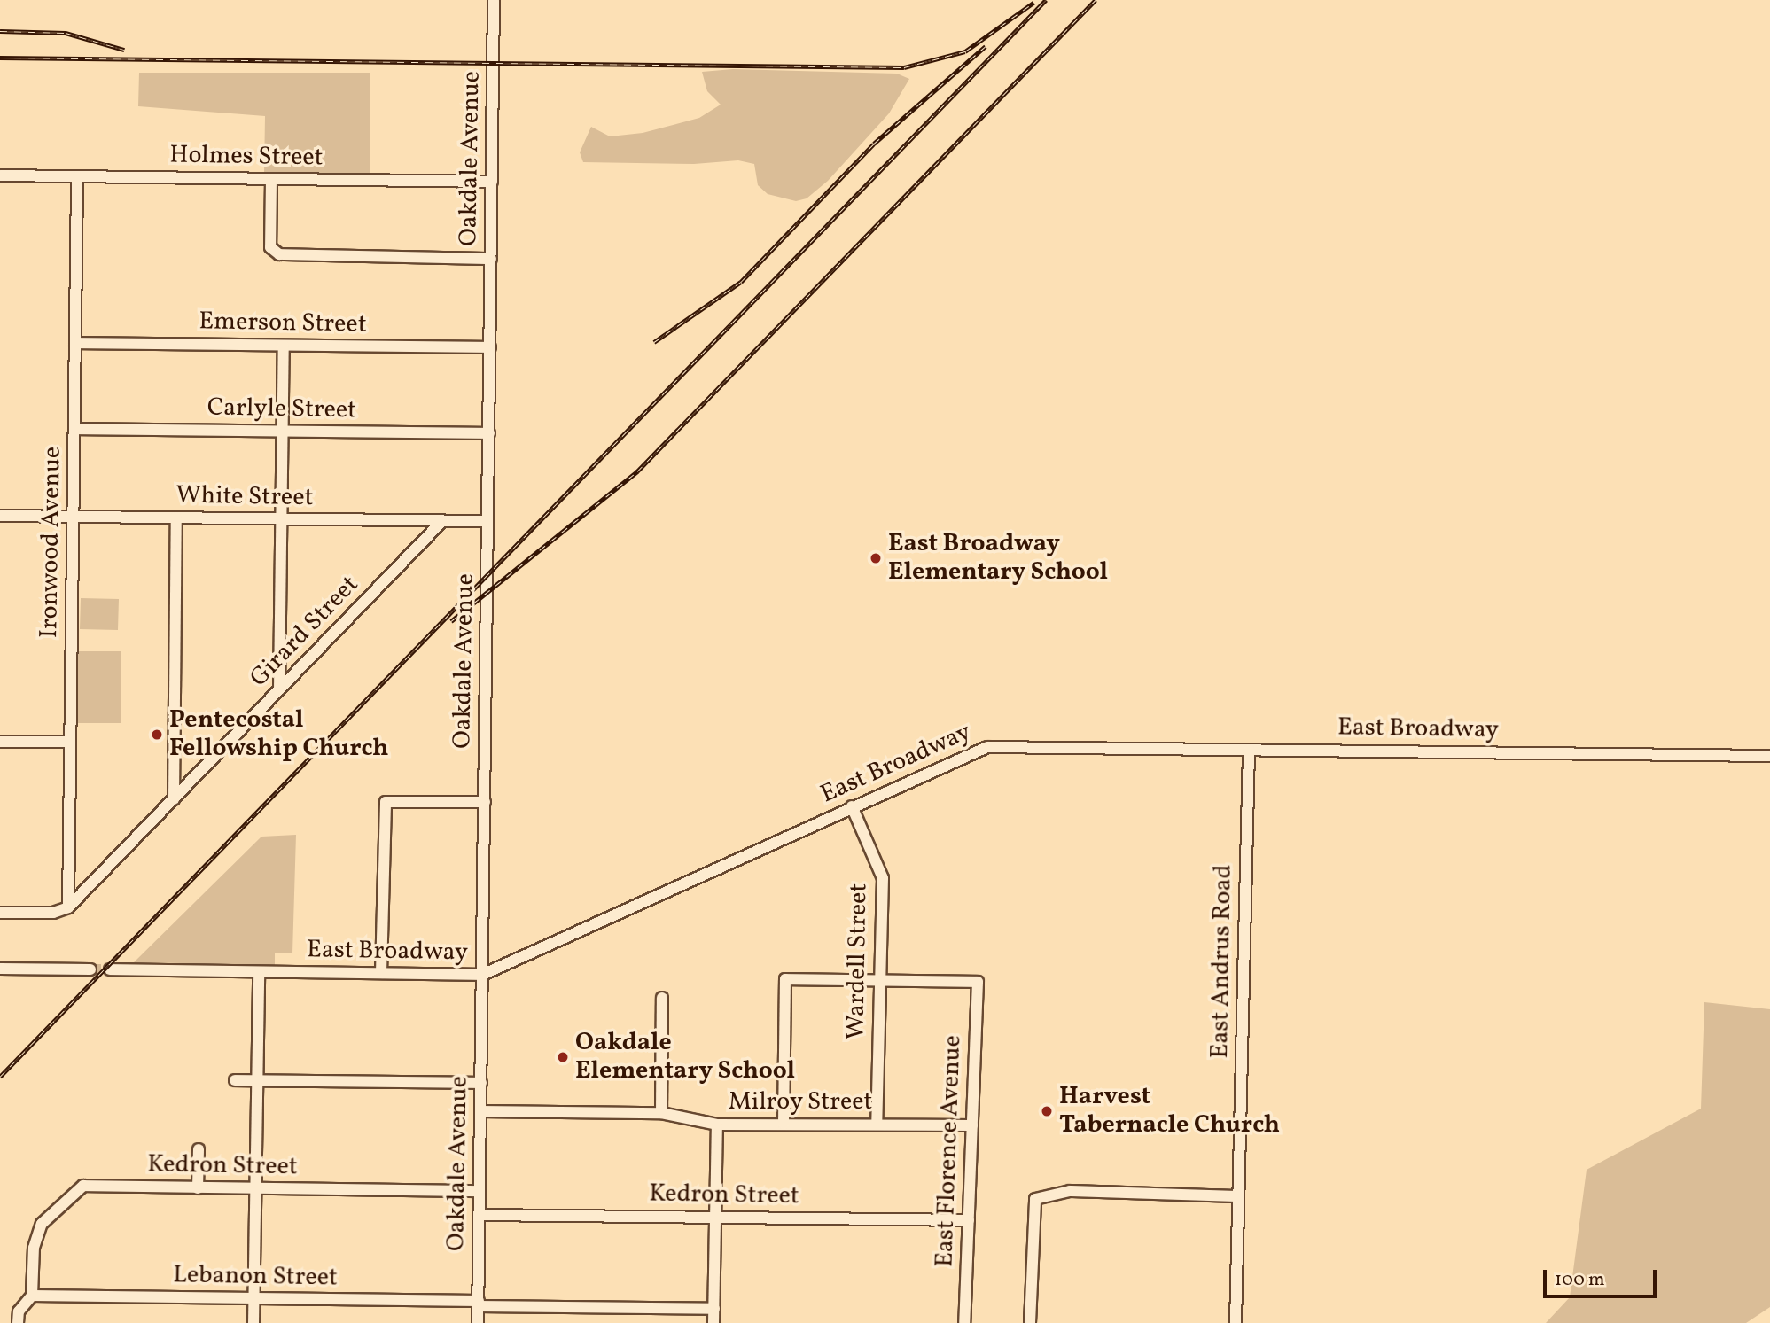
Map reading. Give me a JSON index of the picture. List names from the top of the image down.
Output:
{
  "streets": {
    "street": [
      "Holmes Street",
      "Oakdale Avenue",
      "Emerson Street",
      "Carlyle Street",
      "White Street",
      "Ironwood Avenue",
      "Girard Street",
      "East Broadway",
      "Wardell Street",
      "East Andrus Road",
      "Milroy Street",
      "East Florence Avenue",
      "Kedron Street",
      "Lebanon Street"
    ]
  },
  "crossings": [
    ["Holmes Street", "Oakdale Avenue"],
    ["Holmes Street", "Ironwood Avenue"],
    ["Oakdale Avenue", "Emerson Street"],
    ["Oakdale Avenue", "Carlyle Street"],
    ["Oakdale Avenue", "White Street"],
    ["Oakdale Avenue", "East Broadway"],
    ["Oakdale Avenue", "Milroy Street"],
    ["Oakdale Avenue", "Kedron Street"],
    ["Oakdale Avenue", "Lebanon Street"],
    ["Emerson Street", "Ironwood Avenue"],
    ["Carlyle Street", "Ironwood Avenue"],
    ["White Street", "Ironwood Avenue"],
    ["White Street", "Girard Street"],
    ["Ironwood Avenue", "Girard Street"],
    ["East Broadway", "Wardell Street"],
    ["East Broadway", "East Andrus Road"],
    ["Wardell Street", "Milroy Street"],
    ["Wardell Street", "East Florence Avenue"],
    ["Milroy Street", "East Florence Avenue"],
    ["East Florence Avenue", "Kedron Street"],
    ["Kedron Street", "Lebanon Street"]
  ],
  "places": [
    "East Broadway Elementary School",
    "Pentecostal Fellowship Church",
    "Oakdale Elementary School",
    "Harvest Tabernacle Church"
  ],
  "scale_bar": "100 m"
}
